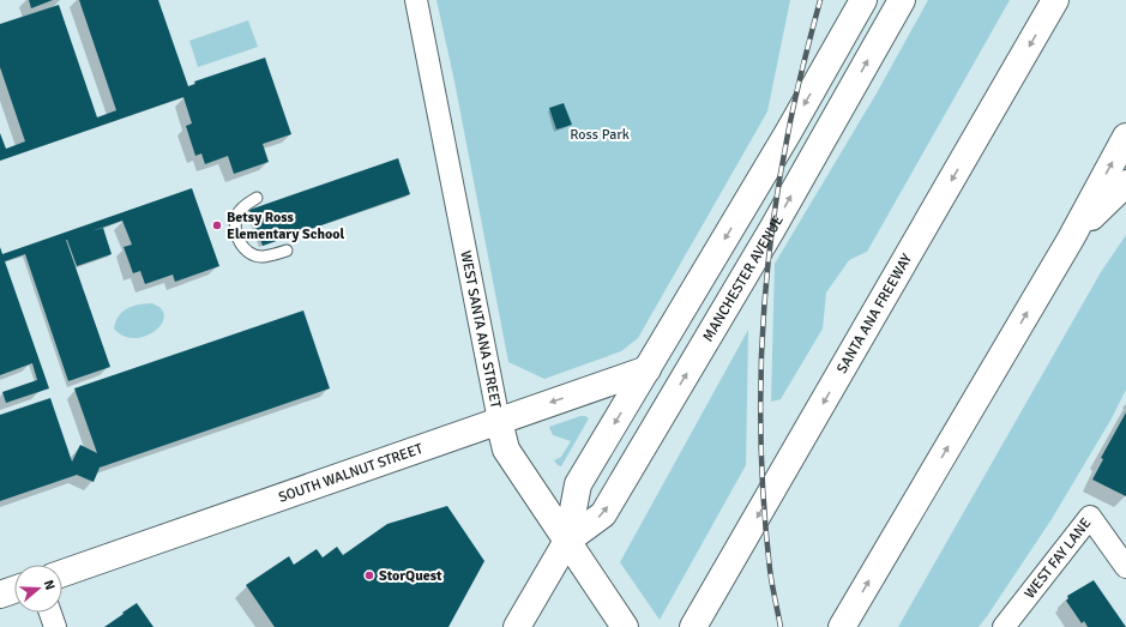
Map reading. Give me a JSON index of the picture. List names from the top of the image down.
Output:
{
  "streets": {
    "main road": [
      "MANCHESTER AVENUE",
      "SANTA ANA FREEWAY",
      "WEST SANTA ANA STREET",
      "SOUTH WALNUT STREET"
    ],
    "street": ["WEST FAY LANE"]
  },
  "crossings": [
    ["MANCHESTER AVENUE", "WEST SANTA ANA STREET"],
    ["MANCHESTER AVENUE", "SOUTH WALNUT STREET"],
    ["WEST SANTA ANA STREET", "SOUTH WALNUT STREET"]
  ],
  "parks": ["Ross Park"],
  "places": ["Betsy Ross Elementary School", "StorQuest"],
  "north": "right"
}
